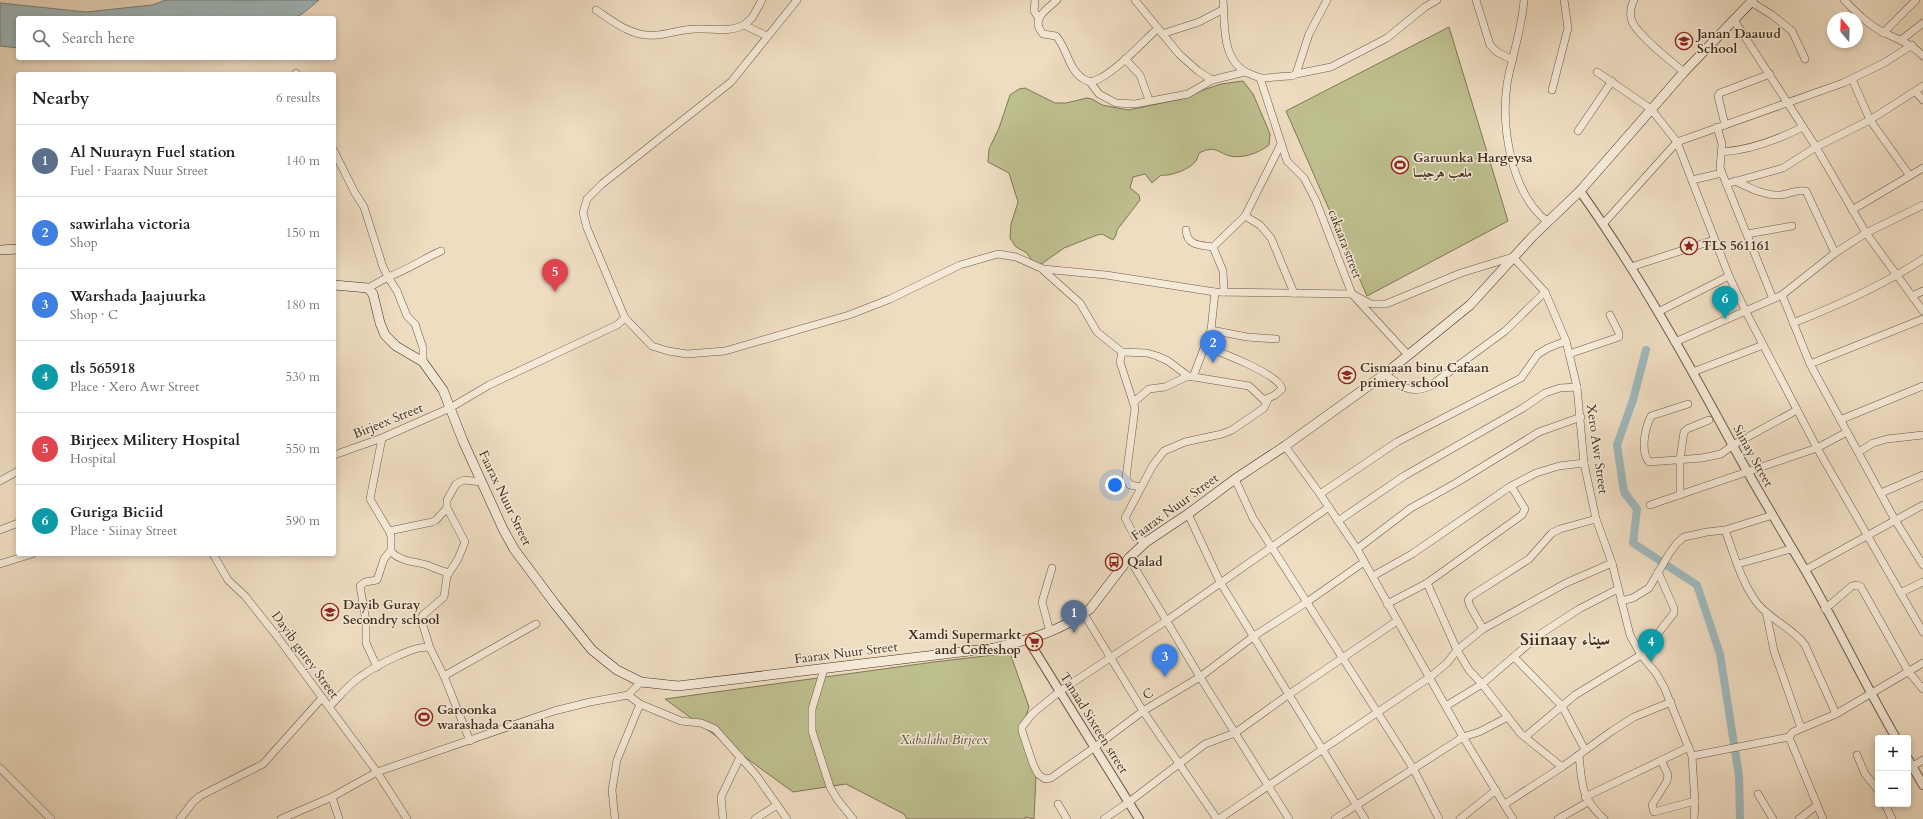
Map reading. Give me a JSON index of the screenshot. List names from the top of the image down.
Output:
{
  "streets": {
    "main road": ["Faarax Nuur Street"],
    "street": [
      "cakaara street",
      "Birjeex Street",
      "Xero Awr Street",
      "Siinay Street",
      "Dayib gurey Street",
      "C",
      "Tanaad Sixteen street"
    ]
  },
  "crossings": [
    ["cakaara street", "Xero Awr Street"],
    ["cakaara street", "Faarax Nuur Street"],
    ["Birjeex Street", "Faarax Nuur Street"],
    ["Xero Awr Street", "Faarax Nuur Street"],
    ["Siinay Street", "Faarax Nuur Street"],
    ["Faarax Nuur Street", "Tanaad Sixteen street"],
    ["C", "Tanaad Sixteen street"]
  ],
  "districts": ["Siinaay سيناء"],
  "parks": ["Xabalaha Birjeex"],
  "places": {
    "school or university": ["Janan Daauud School", "Cismaan binu Cafaan primery school", "Dayib Guray Secondry school"],
    "sports": ["Garuunka Hargeysa ملعب هرجيسا", "Garoonka warashada Caanaha"],
    "place": ["TLS 561161"],
    "bus stop": ["Qalad"],
    "supermarket": ["Xamdi Supermarkt and Coffeshop"]
  },
  "north": "top",
  "page": {
    "search": "Search here",
    "heading": ["Nearby", "6 results"],
    "list": [
      {
        "mark": "1",
        "name": "Al Nuurayn Fuel station",
        "note": "Fuel · Faarax Nuur Street",
        "value": "140 m"
      },
      {
        "mark": "2",
        "name": "sawirlaha victoria",
        "note": "Shop",
        "value": "150 m"
      },
      {
        "mark": "3",
        "name": "Warshada Jaajuurka",
        "note": "Shop · C",
        "value": "180 m"
      },
      {
        "mark": "4",
        "name": "tls 565918",
        "note": "Place · Xero Awr Street",
        "value": "530 m"
      },
      {
        "mark": "5",
        "name": "Birjeex Militery Hospital",
        "note": "Hospital",
        "value": "550 m"
      },
      {
        "mark": "6",
        "name": "Guriga Biciid",
        "note": "Place · Siinay Street",
        "value": "590 m"
      }
    ],
    "pins": [
      "5",
      "6",
      "2",
      "1",
      "4",
      "3"
    ],
    "map_buttons": ["+", "−"]
  }
}
